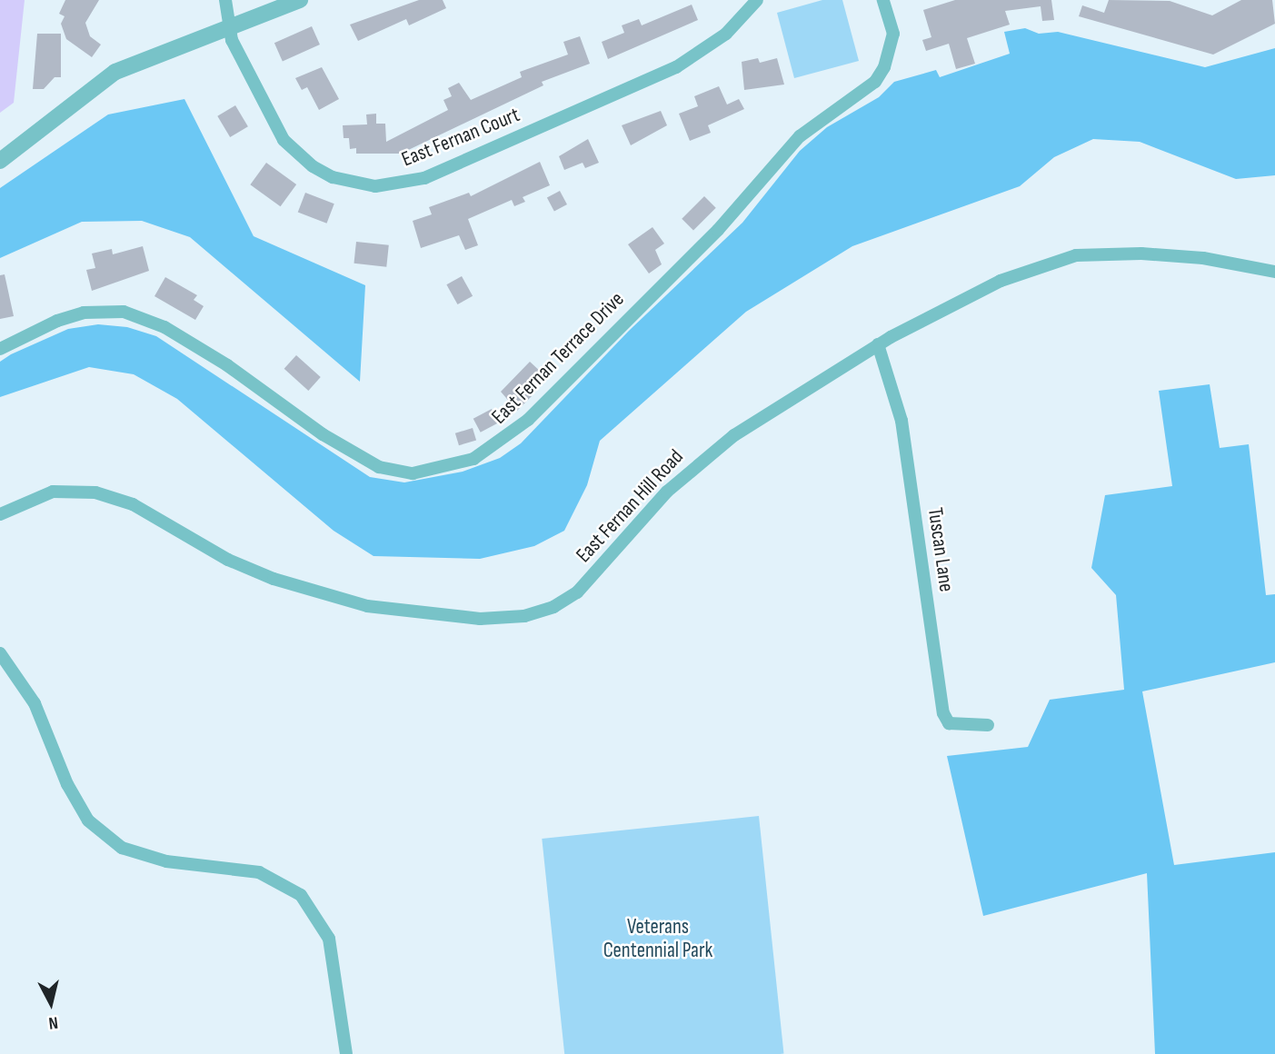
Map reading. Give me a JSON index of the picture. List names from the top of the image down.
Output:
{
  "streets": {
    "street": [
      "East Fernan Court",
      "East Fernan Terrace Drive",
      "East Fernan Hill Road",
      "Tuscan Lane"
    ]
  },
  "crossings": [
    ["East Fernan Hill Road", "Tuscan Lane"]
  ],
  "parks": ["Veterans Centennial Park"],
  "north": "bottom"
}
